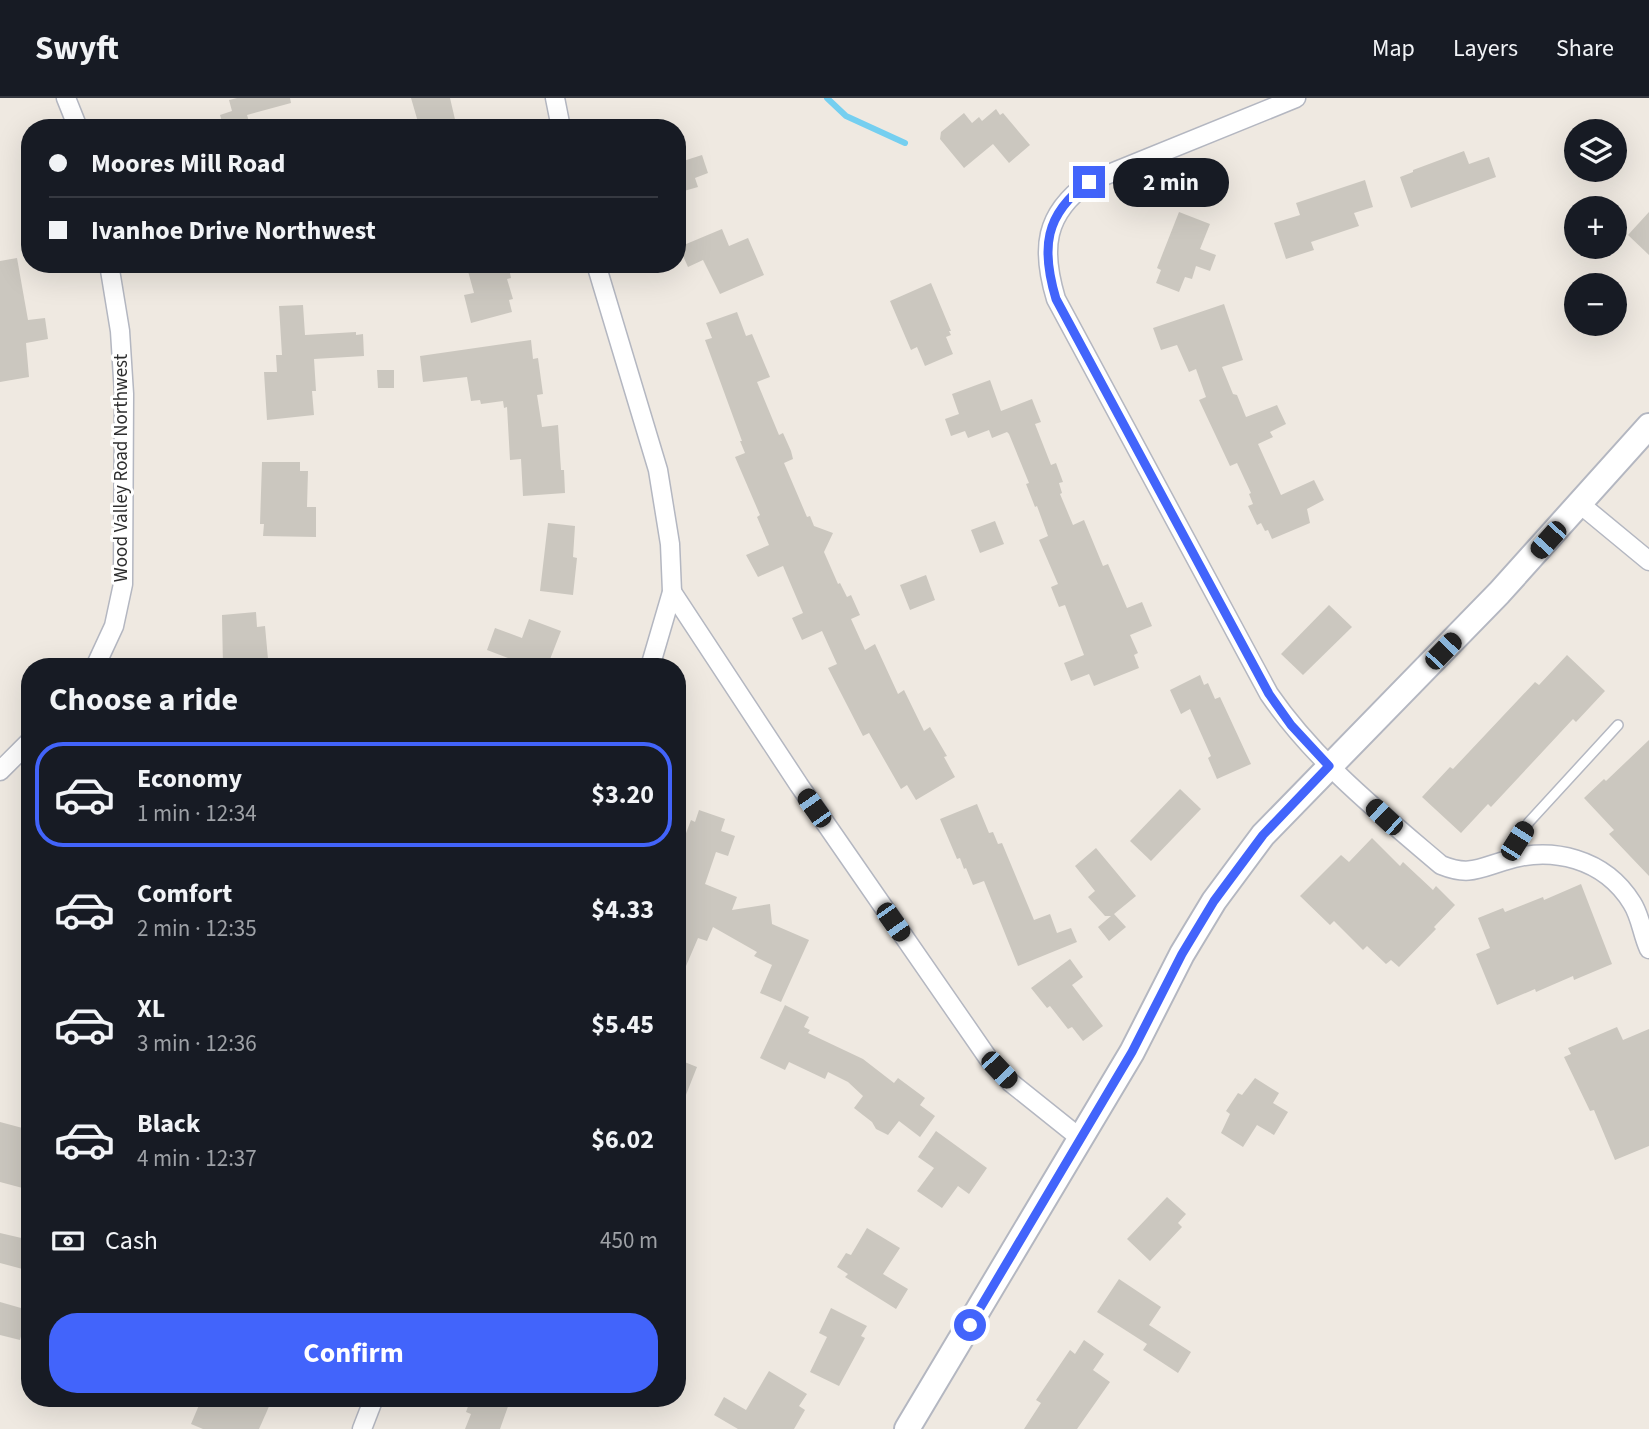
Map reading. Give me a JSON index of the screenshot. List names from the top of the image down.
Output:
{
  "streets": {
    "street": ["Wood Valley Road Northwest"]
  },
  "page": {
    "header": "Swyft",
    "nav": ["Map", "Layers", "Share"],
    "map_buttons": ["+", "−"],
    "banner": ["Moores Mill Road", "Ivanhoe Drive Northwest"],
    "bubble": "2 min",
    "heading": "Choose a ride",
    "list": [
      {
        "name": "Economy",
        "note": "1 min · 12:34",
        "value": "$3.20"
      },
      {
        "name": "Comfort",
        "note": "2 min · 12:35",
        "value": "$4.33"
      },
      {
        "name": "XL",
        "note": "3 min · 12:36",
        "value": "$5.45"
      },
      {
        "name": "Black",
        "note": "4 min · 12:37",
        "value": "$6.02"
      }
    ],
    "pay": ["Cash", "450 m"],
    "buttons": "Confirm"
  }
}
